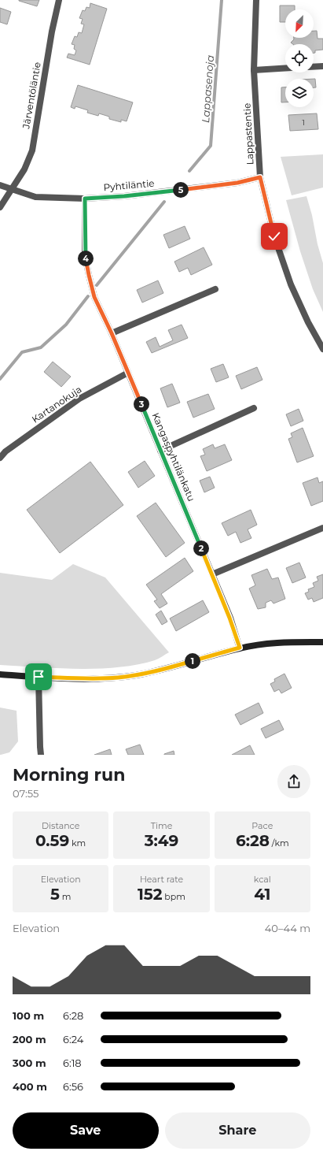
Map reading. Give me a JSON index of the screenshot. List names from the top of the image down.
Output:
{
  "streets": {
    "street": [
      "Järventöläntie",
      "Lappastentie",
      "Pyhtiläntie",
      "Kartanokuja",
      "Kangaspyhtilänkatu"
    ]
  },
  "crossings": [
    ["Järventöläntie", "Pyhtiläntie"],
    ["Lappastentie", "Pyhtiläntie"],
    ["Pyhtiläntie", "Kangaspyhtilänkatu"],
    ["Kartanokuja", "Kangaspyhtilänkatu"]
  ],
  "water": ["Lappasenoja"],
  "house_numbers": ["1"],
  "north": "bottom left",
  "page": {
    "pins": [
      "5",
      "4",
      "3",
      "2",
      "1"
    ],
    "heading": ["Morning run", "07:55"],
    "stats": [
      ["Distance", "0.59 km"],
      ["Time", "3:49"],
      ["Pace", "6:28 /km"],
      ["Elevation", "5 m"],
      ["Heart rate", "152 bpm"],
      ["kcal", "41"]
    ],
    "chart": ["Elevation", "40–44 m"],
    "list": [
      {
        "name": "100 m",
        "note": "6:28"
      },
      {
        "name": "200 m",
        "note": "6:24"
      },
      {
        "name": "300 m",
        "note": "6:18"
      },
      {
        "name": "400 m",
        "note": "6:56"
      }
    ],
    "buttons": ["Save", "Share"]
  }
}
